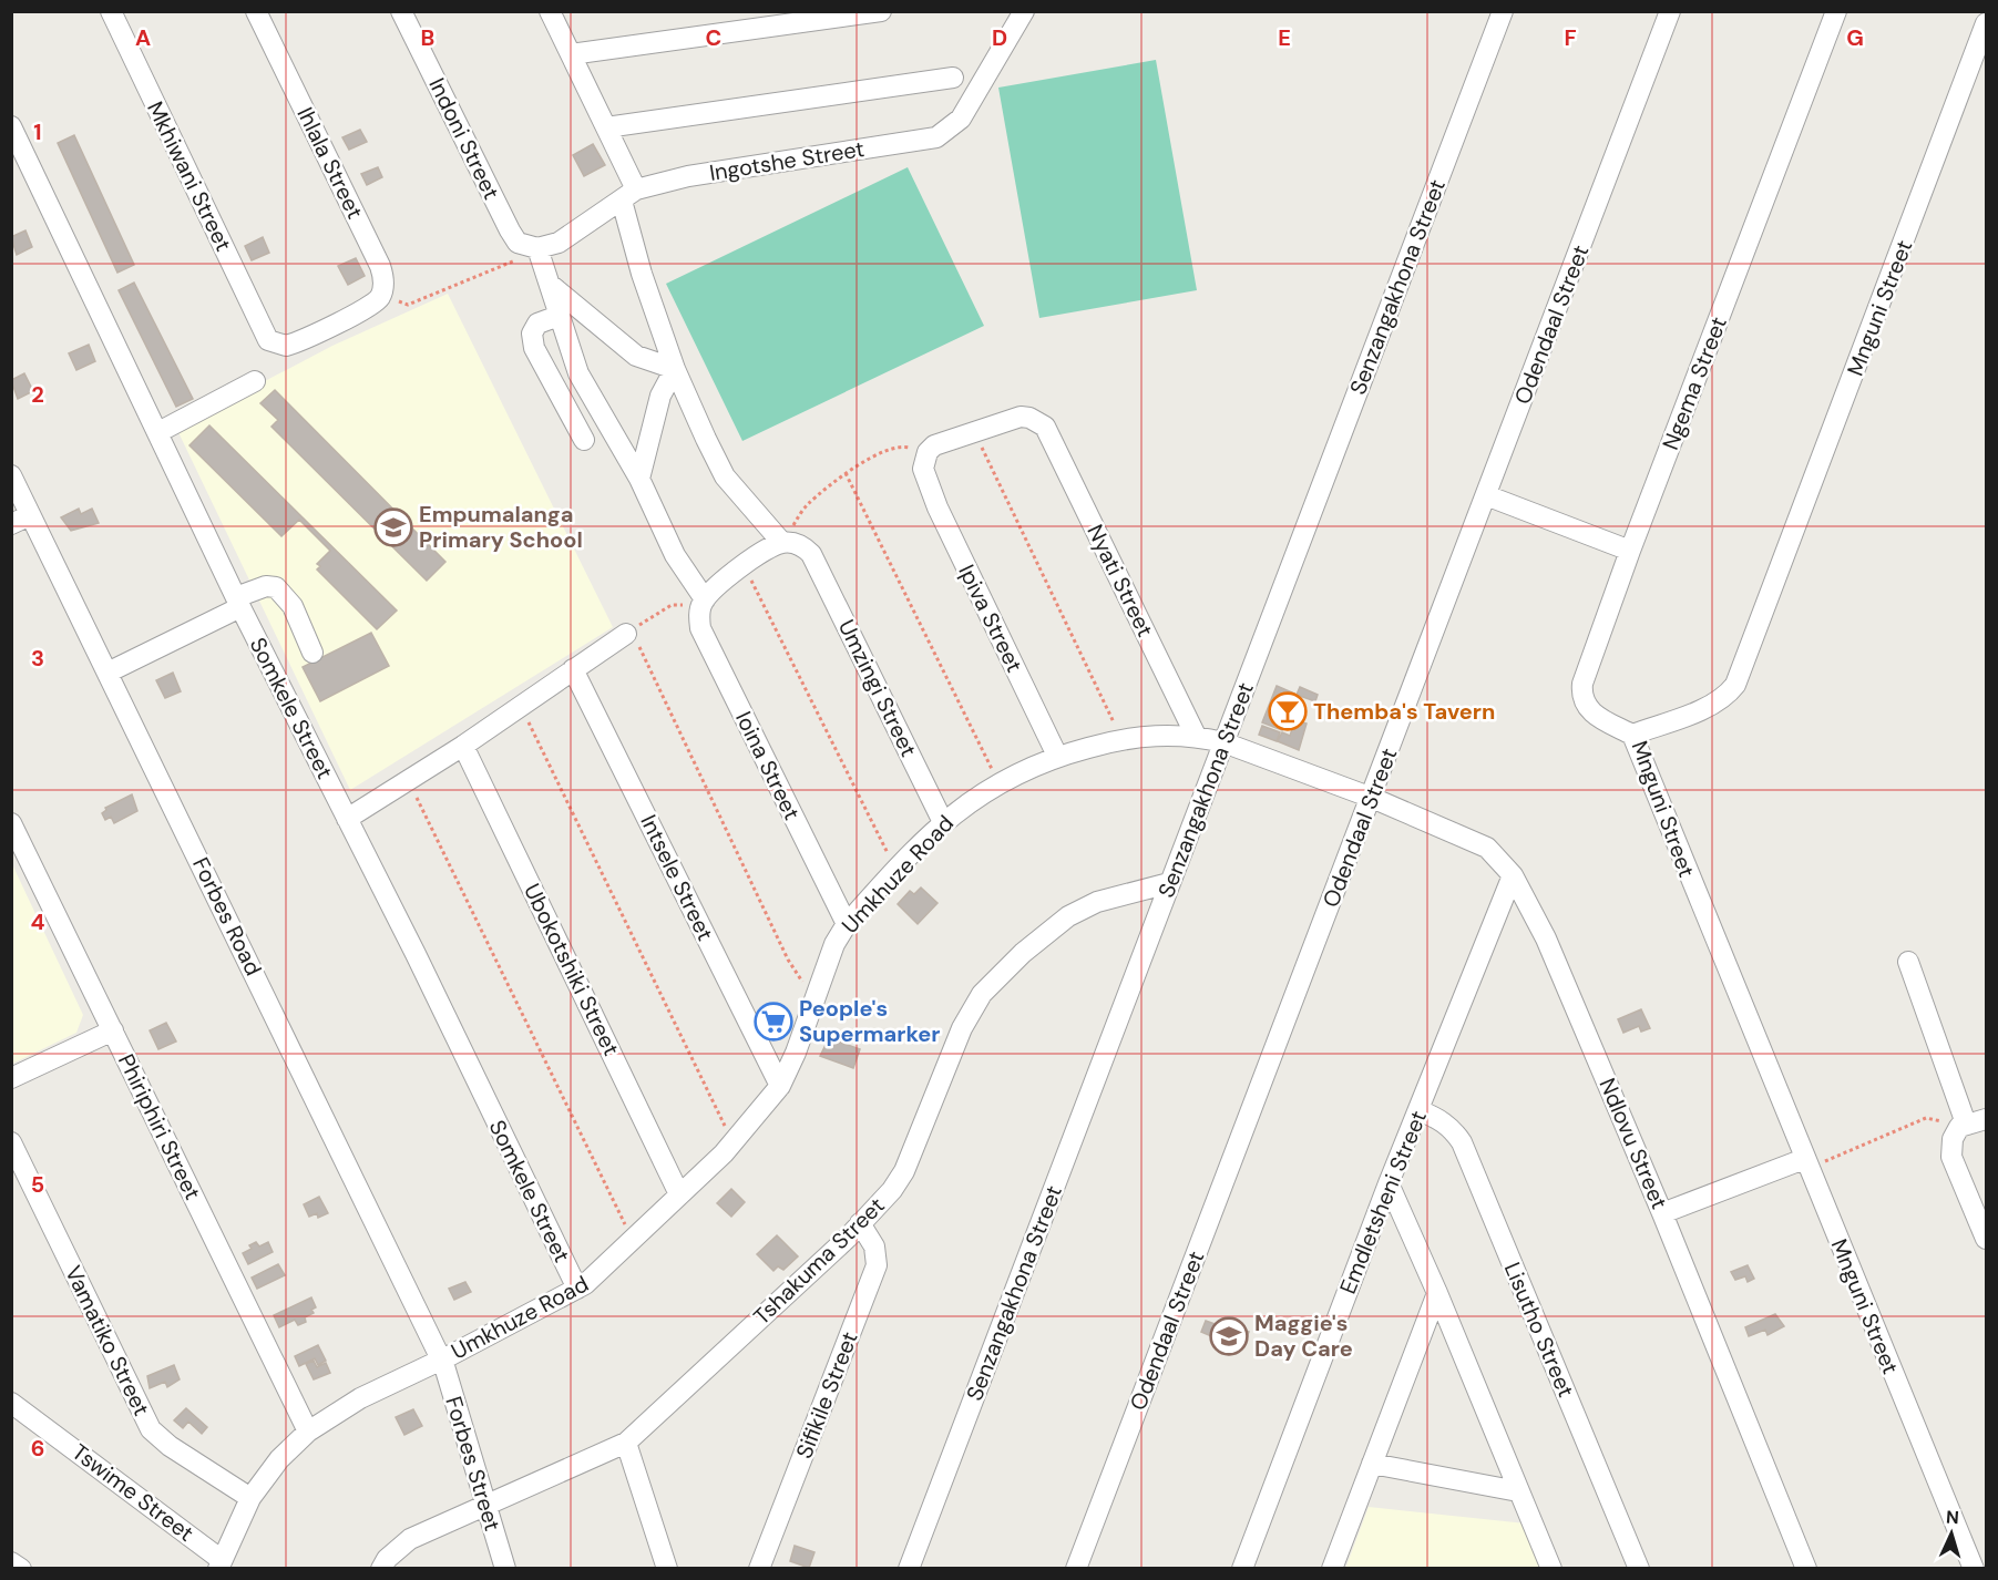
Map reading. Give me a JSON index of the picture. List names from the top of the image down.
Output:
{
  "streets": {
    "street": [
      "Indoni Street",
      "Ingotshe Street",
      "Ihlala Street",
      "Mkhiwani Street",
      "Senzangakhona Street",
      "Mnguni Street",
      "Odendaal Street",
      "Ngema Street",
      "Nyati Street",
      "Ipiva Street",
      "Umzingi Street",
      "Somkele Street",
      "Ioina Street",
      "Umkhuze Road",
      "Intsele Street",
      "Forbes Road",
      "Ubokotshiki Street",
      "Phiriphiri Street",
      "Ndlovu Street",
      "Emdletsheni Street",
      "Tshakuma Street",
      "Lisutho Street",
      "Vamatiko Street",
      "Sifikile Street",
      "Forbes Street",
      "Tswime Street"
    ]
  },
  "crossings": [
    ["Indoni Street", "Ingotshe Street"],
    ["Ihlala Street", "Mkhiwani Street"],
    ["Senzangakhona Street", "Umkhuze Road"],
    ["Senzangakhona Street", "Tshakuma Street"],
    ["Mnguni Street", "Ngema Street"],
    ["Odendaal Street", "Umkhuze Road"],
    ["Odendaal Street", "Ndlovu Street"],
    ["Nyati Street", "Umkhuze Road"],
    ["Ipiva Street", "Umkhuze Road"],
    ["Umzingi Street", "Umkhuze Road"],
    ["Somkele Street", "Umkhuze Road"],
    ["Ioina Street", "Umkhuze Road"],
    ["Umkhuze Road", "Intsele Street"],
    ["Umkhuze Road", "Forbes Road"],
    ["Umkhuze Road", "Ubokotshiki Street"],
    ["Umkhuze Road", "Phiriphiri Street"],
    ["Umkhuze Road", "Ndlovu Street"],
    ["Umkhuze Road", "Vamatiko Street"],
    ["Umkhuze Road", "Forbes Street"],
    ["Umkhuze Road", "Tswime Street"],
    ["Forbes Road", "Forbes Street"],
    ["Ndlovu Street", "Emdletsheni Street"],
    ["Emdletsheni Street", "Lisutho Street"],
    ["Tshakuma Street", "Sifikile Street"],
    ["Tshakuma Street", "Forbes Street"]
  ],
  "places": {
    "school or university": ["Empumalanga Primary School", "Maggie's Day Care"],
    "bar": ["Themba's Tavern"],
    "supermarket": ["People's Supermarker"]
  },
  "north": "top",
  "grid": {
    "columns": [
      "A",
      "B",
      "C",
      "D",
      "E",
      "F",
      "G"
    ],
    "rows": [
      "1",
      "2",
      "3",
      "4",
      "5",
      "6"
    ]
  }
}
